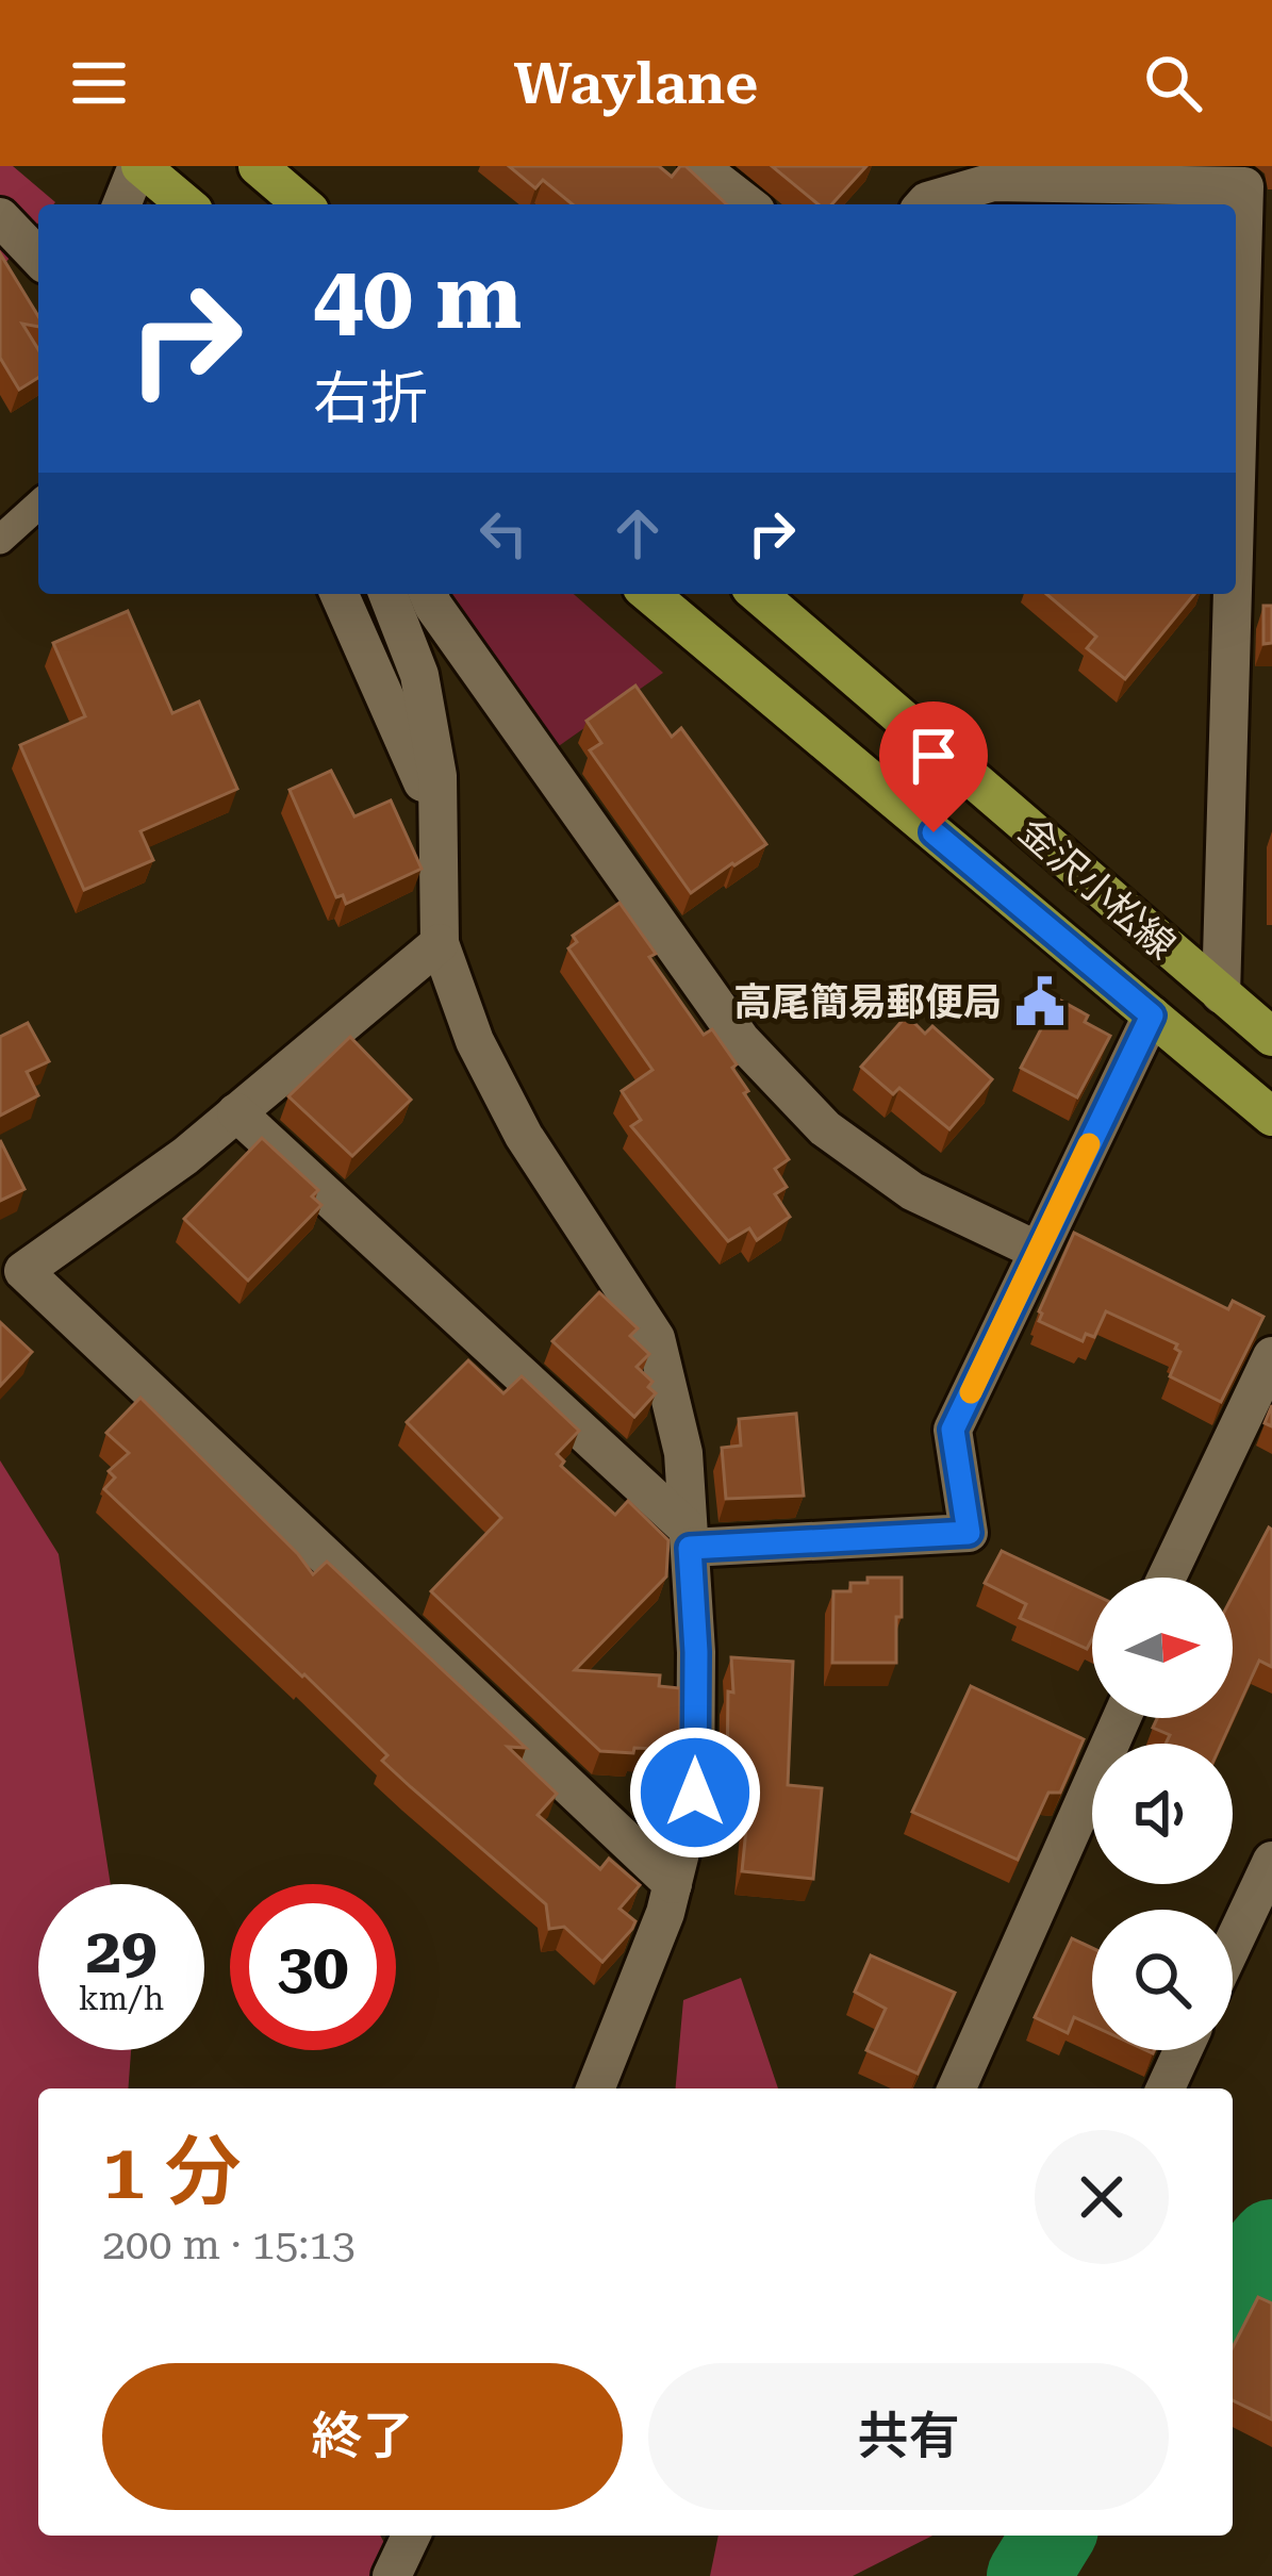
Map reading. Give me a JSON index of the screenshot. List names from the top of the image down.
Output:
{
  "streets": {
    "main road": ["金沢小松線"]
  },
  "places": {
    "public building": ["高尾簡易郵便局"]
  },
  "north": "right",
  "page": {
    "header": "Waylane",
    "turn": ["40 m", "右折"],
    "speed": "29 km/h",
    "limit": "30",
    "heading": ["1 分", "200 m · 15:13"],
    "buttons": ["終了", "共有"]
  }
}
